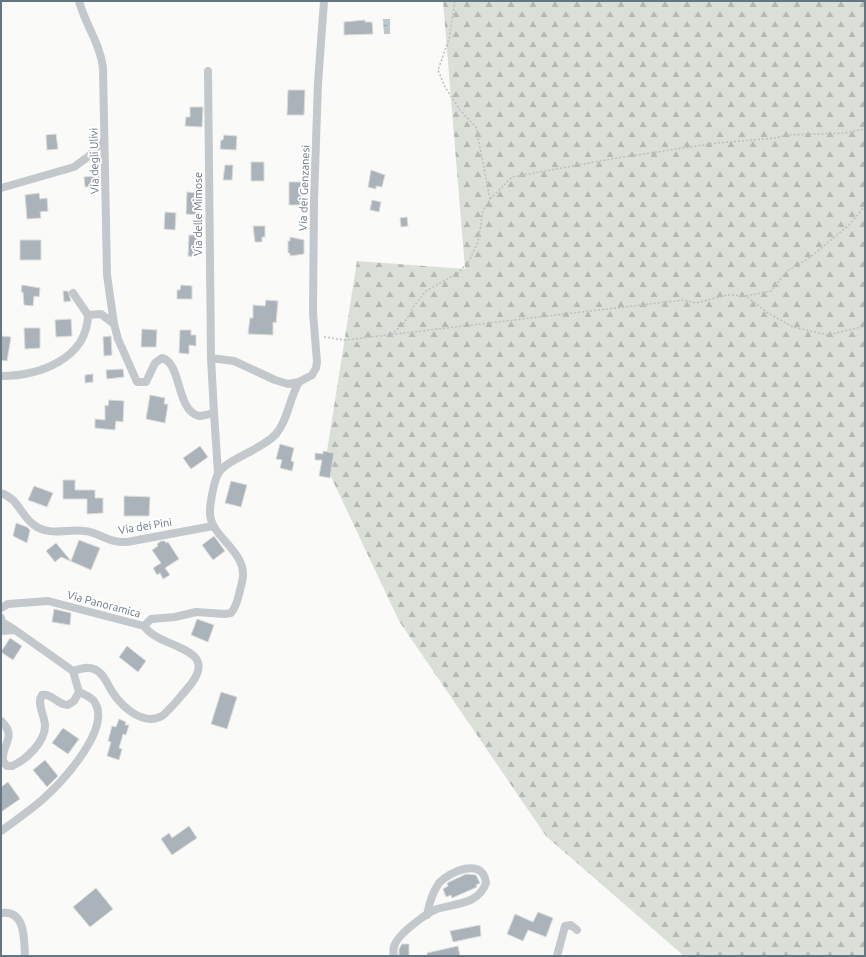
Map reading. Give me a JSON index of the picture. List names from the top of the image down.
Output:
{
  "streets": {
    "street": [
      "Via degli Ulivi",
      "Via dei Genzanesi",
      "Via delle Mimose",
      "Via dei Pini",
      "Via Panoramica"
    ]
  },
  "crossings": [
    ["Via degli Ulivi", "Via delle Mimose"],
    ["Via degli Ulivi", "Via Panoramica"],
    ["Via delle Mimose", "Via Panoramica"],
    ["Via dei Pini", "Via Panoramica"]
  ]
}
